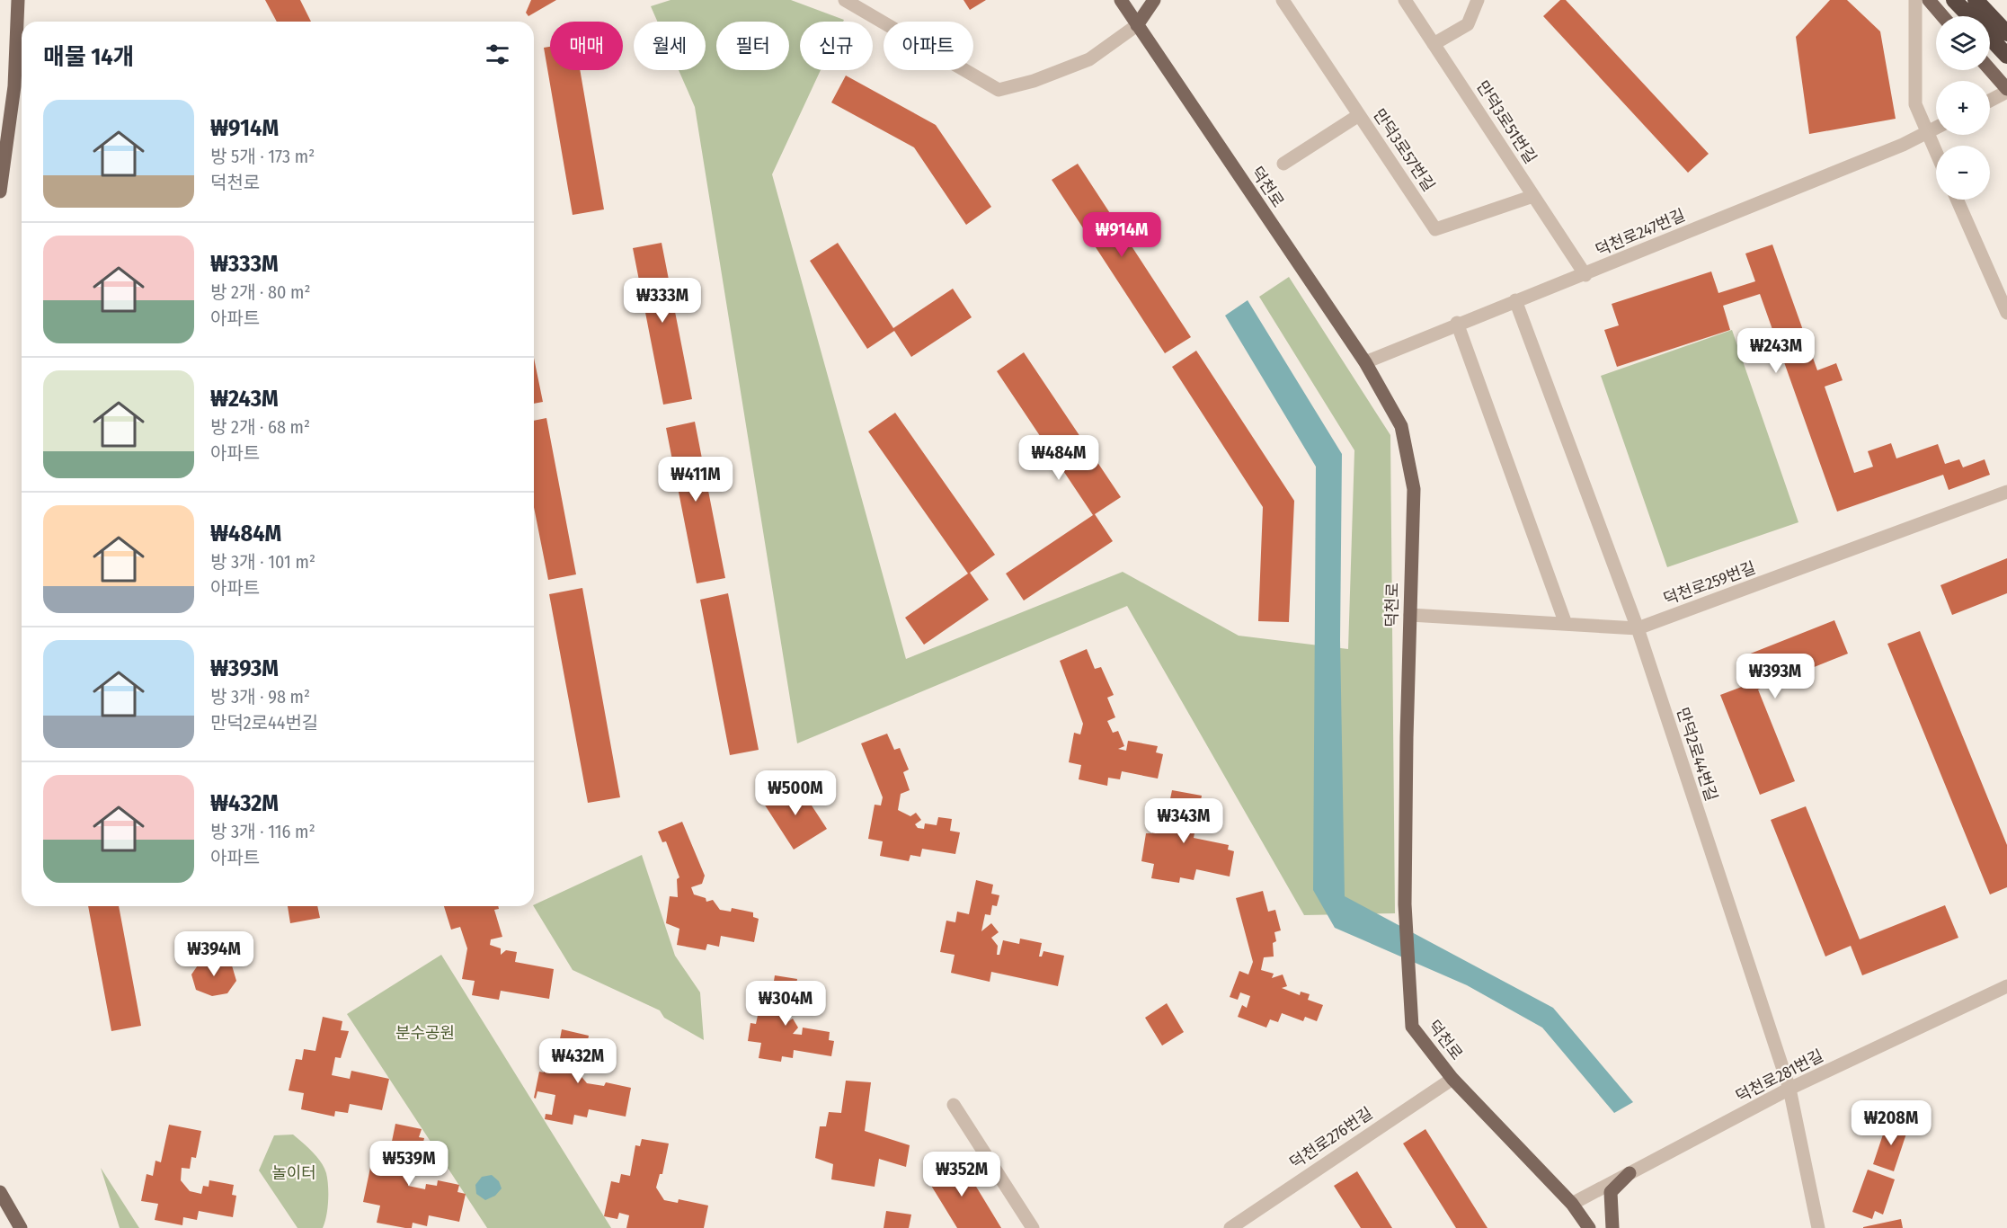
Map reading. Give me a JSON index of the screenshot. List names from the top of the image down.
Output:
{
  "streets": {
    "main road": ["덕천로"],
    "street": [
      "만덕3로51번길",
      "만덕3로57번길",
      "덕천로247번길",
      "덕천로259번길",
      "만덕2로44번길",
      "덕천로281번길",
      "덕천로276번길"
    ]
  },
  "crossings": [
    ["만덕3로51번길", "만덕3로57번길"],
    ["만덕3로51번길", "덕천로247번길"],
    ["덕천로", "덕천로247번길"],
    ["덕천로", "덕천로259번길"],
    ["덕천로", "덕천로281번길"],
    ["덕천로", "덕천로276번길"],
    ["덕천로247번길", "만덕2로44번길"],
    ["덕천로259번길", "만덕2로44번길"],
    ["만덕2로44번길", "덕천로281번길"]
  ],
  "parks": ["분수공원", "놀이터"],
  "page": {
    "map_buttons": ["+", "−"],
    "chip": [
      "매매",
      "월세",
      "필터",
      "신규",
      "아파트"
    ],
    "heading": "매물 14개",
    "list": [
      {
        "name": "₩914M",
        "note": "방 5개 · 173 m² · 덕천로"
      },
      {
        "name": "₩333M",
        "note": "방 2개 · 80 m² · 아파트"
      },
      {
        "name": "₩243M",
        "note": "방 2개 · 68 m² · 아파트"
      },
      {
        "name": "₩484M",
        "note": "방 3개 · 101 m² · 아파트"
      },
      {
        "name": "₩393M",
        "note": "방 3개 · 98 m² · 만덕2로44번길"
      },
      {
        "name": "₩432M",
        "note": "방 3개 · 116 m² · 아파트"
      }
    ],
    "price": [
      "₩914M",
      "₩333M",
      "₩243M",
      "₩484M",
      "₩411M",
      "₩393M",
      "₩500M",
      "₩343M",
      "₩394M",
      "₩304M",
      "₩432M",
      "₩208M",
      "₩539M",
      "₩352M"
    ]
  }
}
